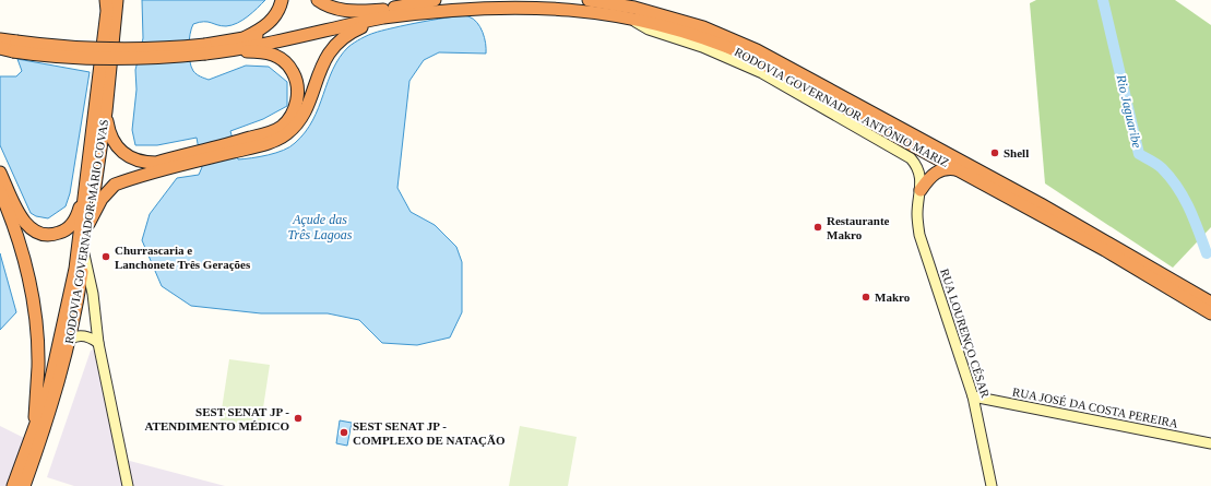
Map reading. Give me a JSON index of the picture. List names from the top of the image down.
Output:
{
  "streets": {
    "highway": ["RODOVIA GOVERNADOR ANTÔNIO MARIZ", "RODOVIA GOVERNADOR MÁRIO COVAS"],
    "street": ["RUA LOURENÇO CÉSAR", "RUA JOSÉ DA COSTA PEREIRA"]
  },
  "crossings": [
    ["RUA LOURENÇO CÉSAR", "RUA JOSÉ DA COSTA PEREIRA"]
  ],
  "water": ["Rio Jaguaribe", "Açude das Três Lagoas"],
  "places": [
    "Shell",
    "Restaurante Makro",
    "Churrascaria e Lanchonete Três Gerações",
    "Makro",
    "SEST SENAT JP - ATENDIMENTO MÉDICO",
    "SEST SENAT JP - COMPLEXO DE NATAÇÃO"
  ]
}
